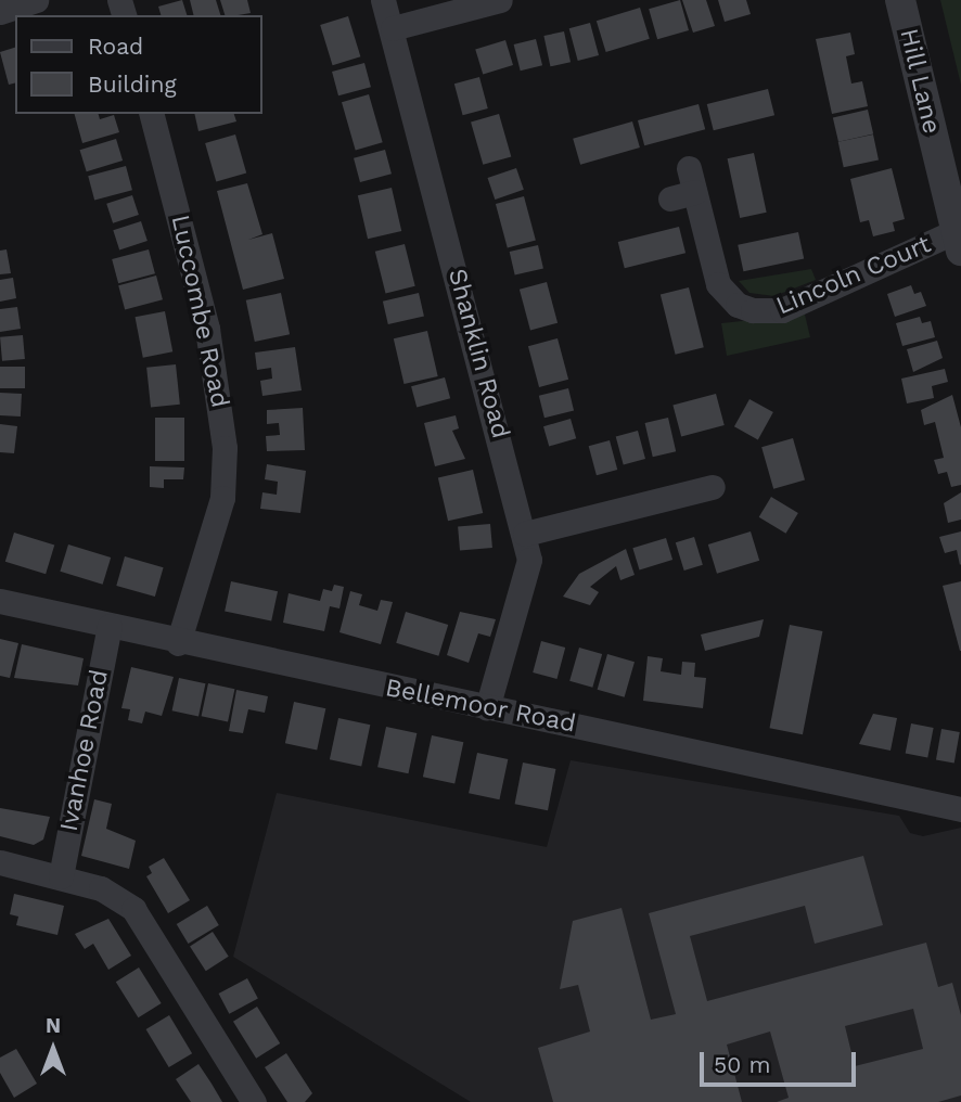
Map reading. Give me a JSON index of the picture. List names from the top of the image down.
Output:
{
  "streets": {
    "street": [
      "Hill Lane",
      "Lincoln Court",
      "Luccombe Road",
      "Shanklin Road",
      "Bellemoor Road",
      "Ivanhoe Road"
    ]
  },
  "crossings": [
    ["Hill Lane", "Lincoln Court"],
    ["Luccombe Road", "Bellemoor Road"],
    ["Shanklin Road", "Bellemoor Road"],
    ["Bellemoor Road", "Ivanhoe Road"]
  ],
  "legend": ["Road", "Building"],
  "scale_bar": "50 m",
  "north": "top"
}
